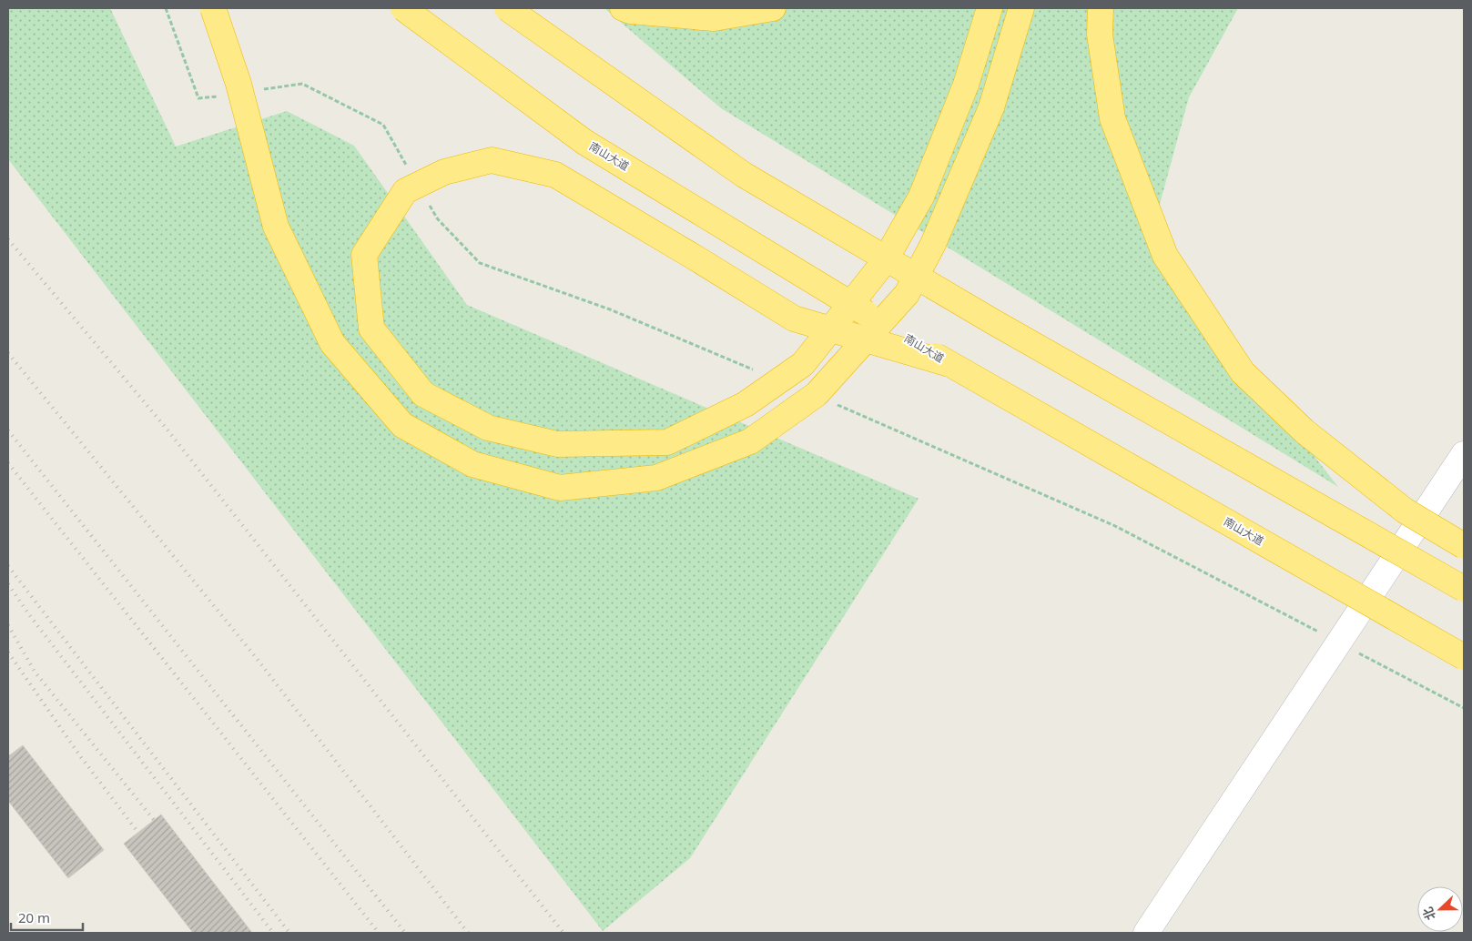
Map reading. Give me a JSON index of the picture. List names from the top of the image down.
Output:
{
  "streets": {
    "highway": ["南山大道"]
  },
  "scale_bar": "20 m",
  "north": "left"
}
